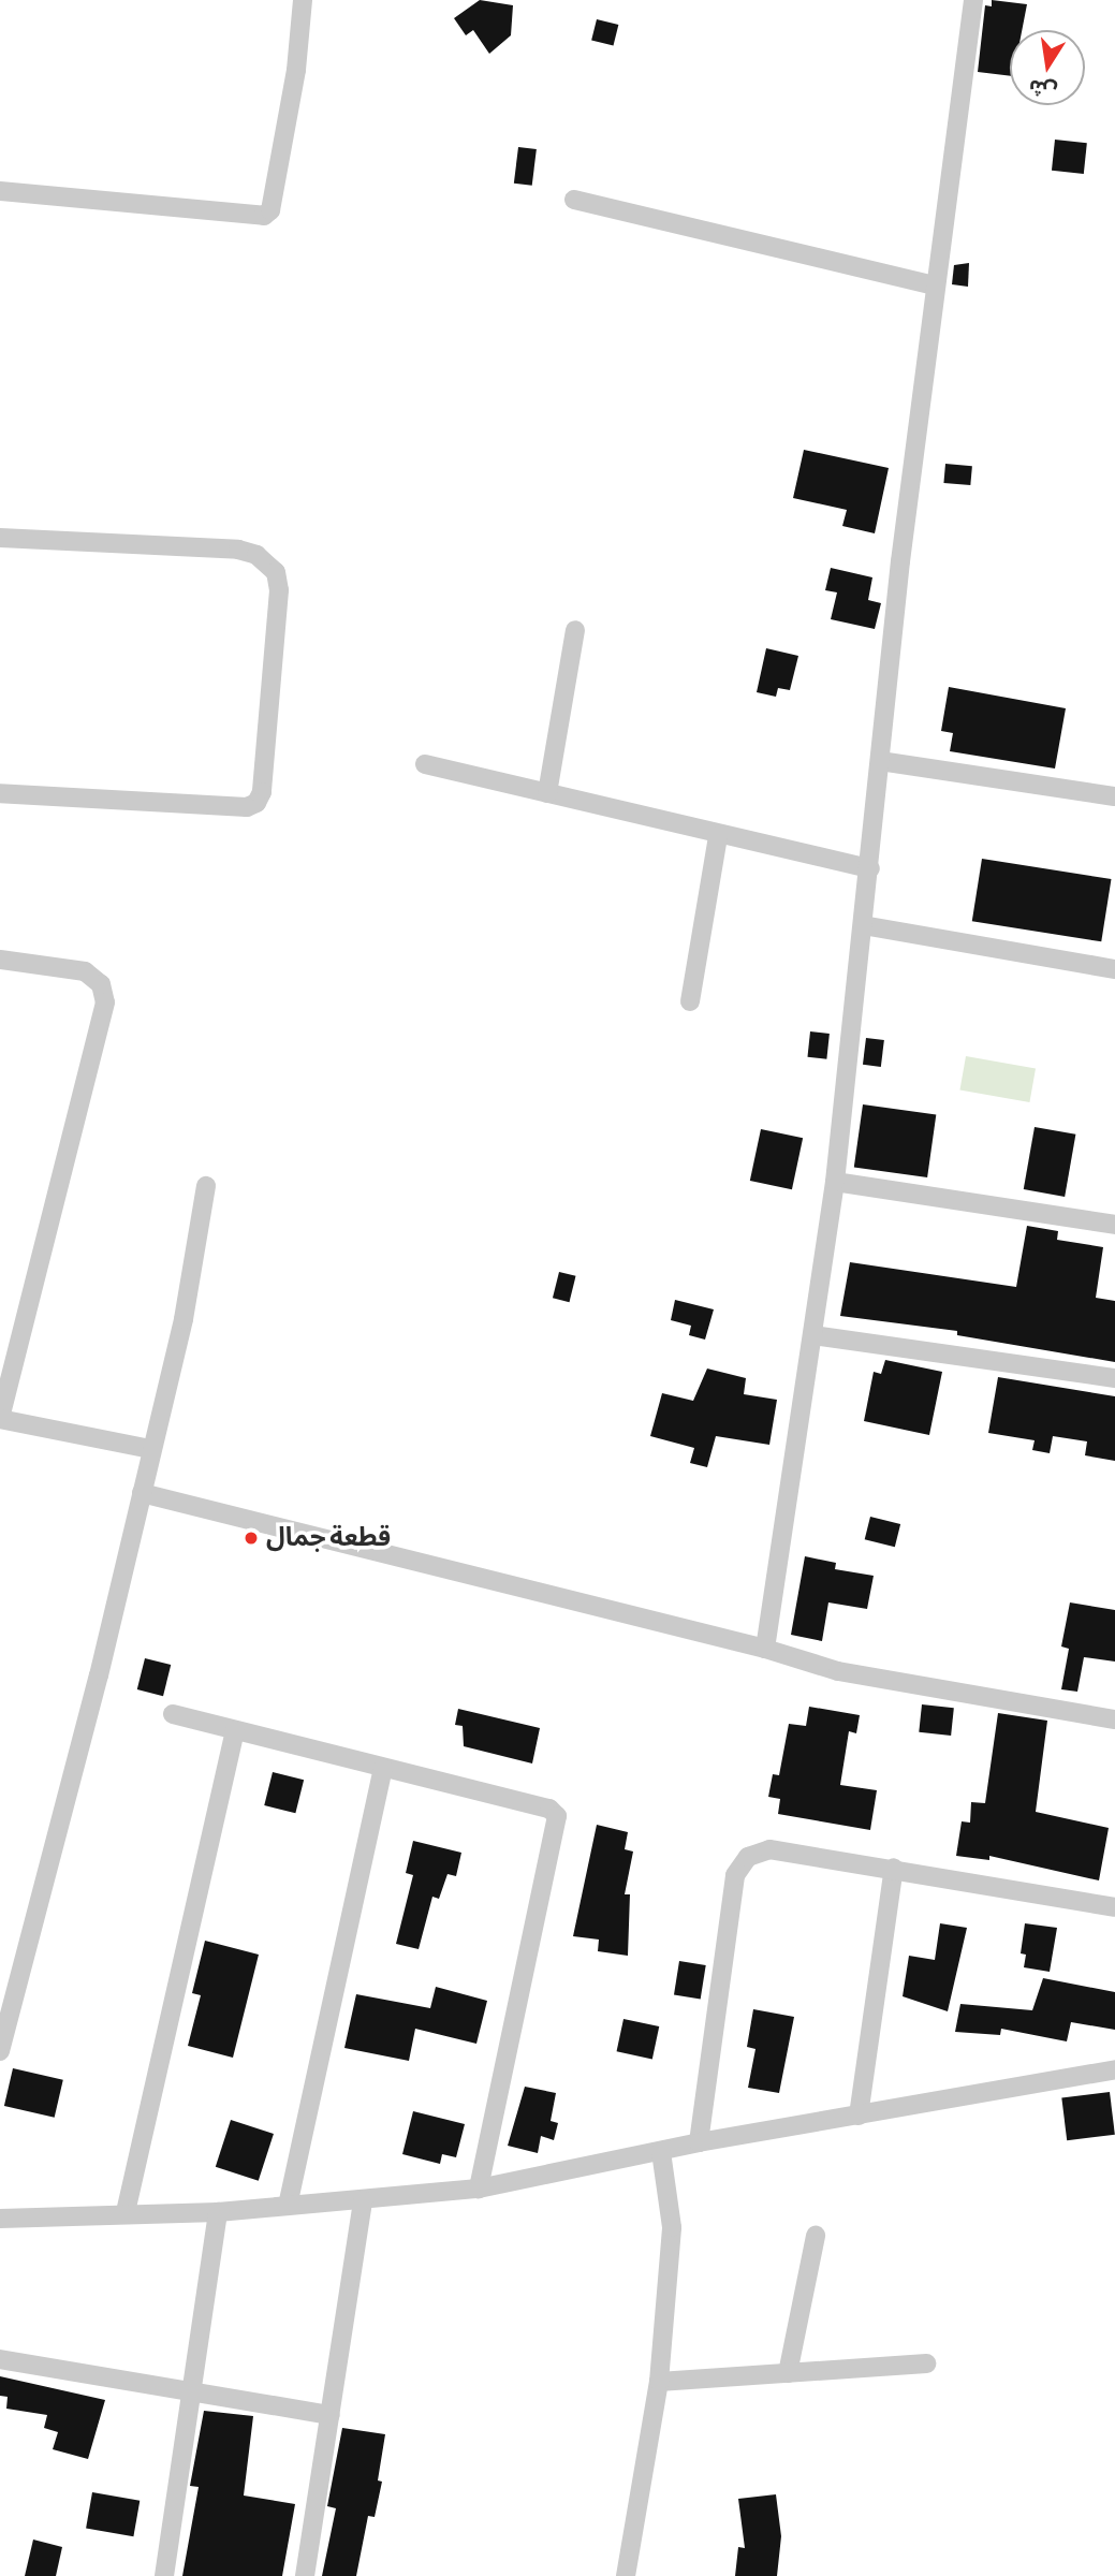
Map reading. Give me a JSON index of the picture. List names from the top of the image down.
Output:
{
  "places": ["قطعة جمال"],
  "north": "bottom"
}
